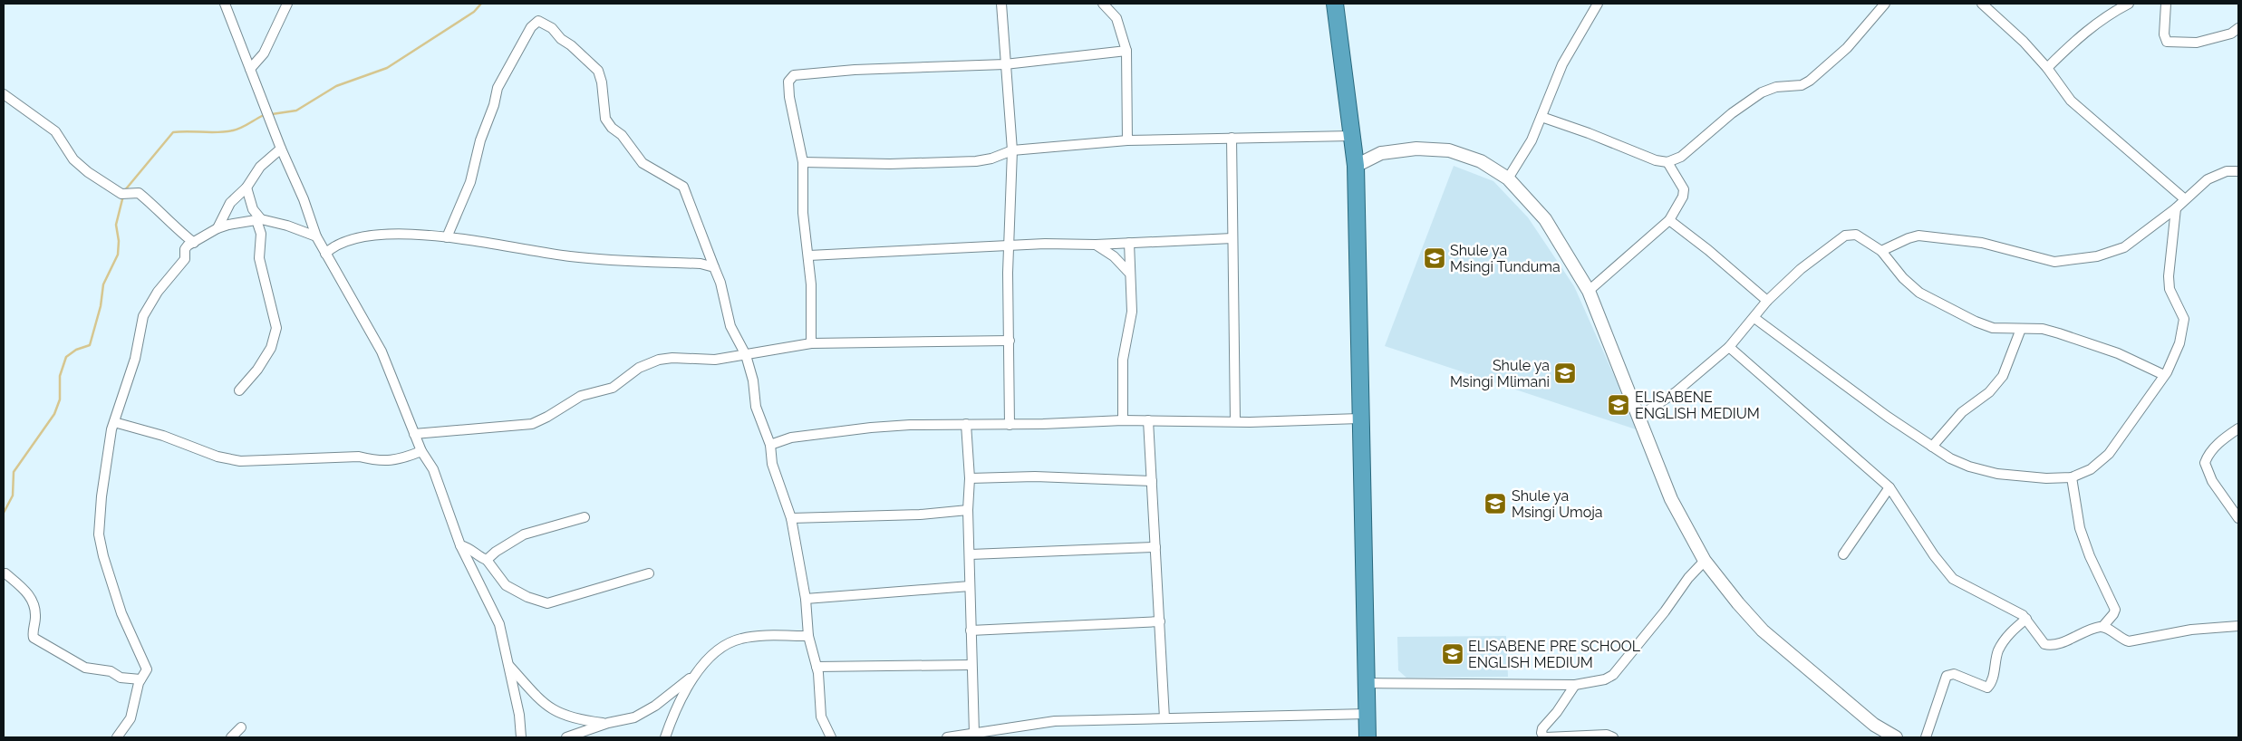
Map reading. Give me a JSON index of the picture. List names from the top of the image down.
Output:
{
  "places": {
    "school or university": [
      "Shule ya Msingi Tunduma",
      "Shule ya Msingi Mlimani",
      "ELISABENE ENGLISH MEDIUM",
      "Shule ya Msingi Umoja",
      "ELISABENE PRE SCHOOL ENGLISH MEDIUM"
    ]
  }
}
